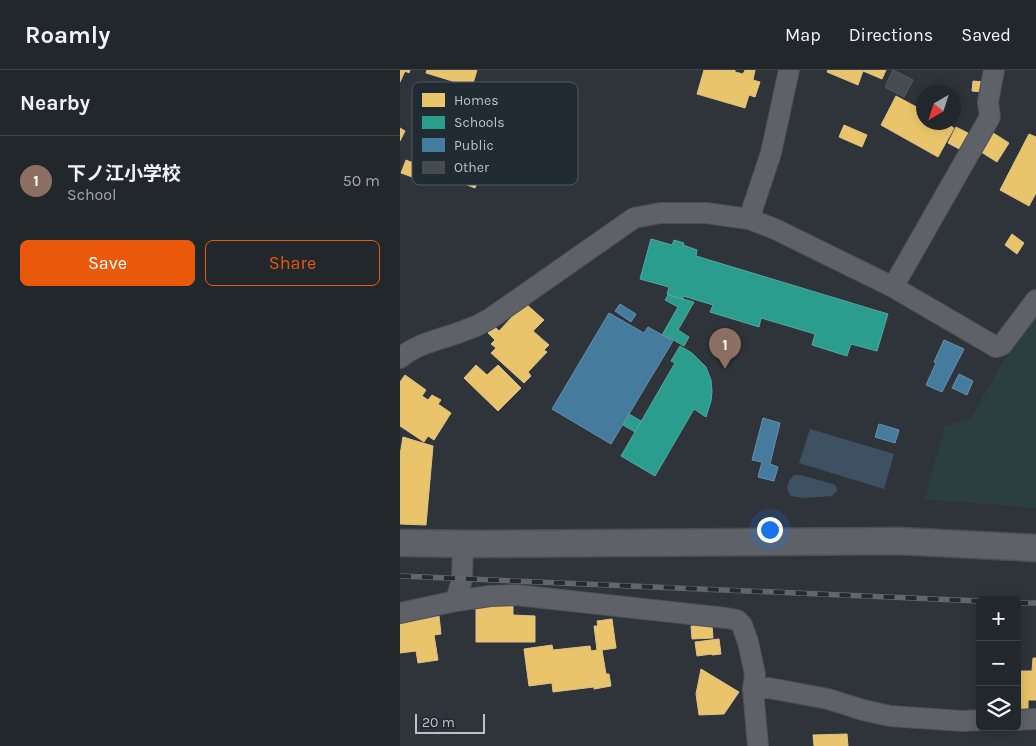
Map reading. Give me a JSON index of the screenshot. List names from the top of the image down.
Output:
{
  "legend": [
    "Homes",
    "Schools",
    "Public",
    "Other"
  ],
  "scale_bar": "20 m",
  "north": "bottom left",
  "page": {
    "header": "Roamly",
    "nav": ["Map", "Directions", "Saved"],
    "heading": "Nearby",
    "list": [
      {
        "mark": "1",
        "name": "下ノ江小学校",
        "note": "School",
        "value": "50 m"
      }
    ],
    "buttons": ["Save", "Share"],
    "pins": "1",
    "map_buttons": ["+", "−"],
    "scale": "20 m"
  }
}
